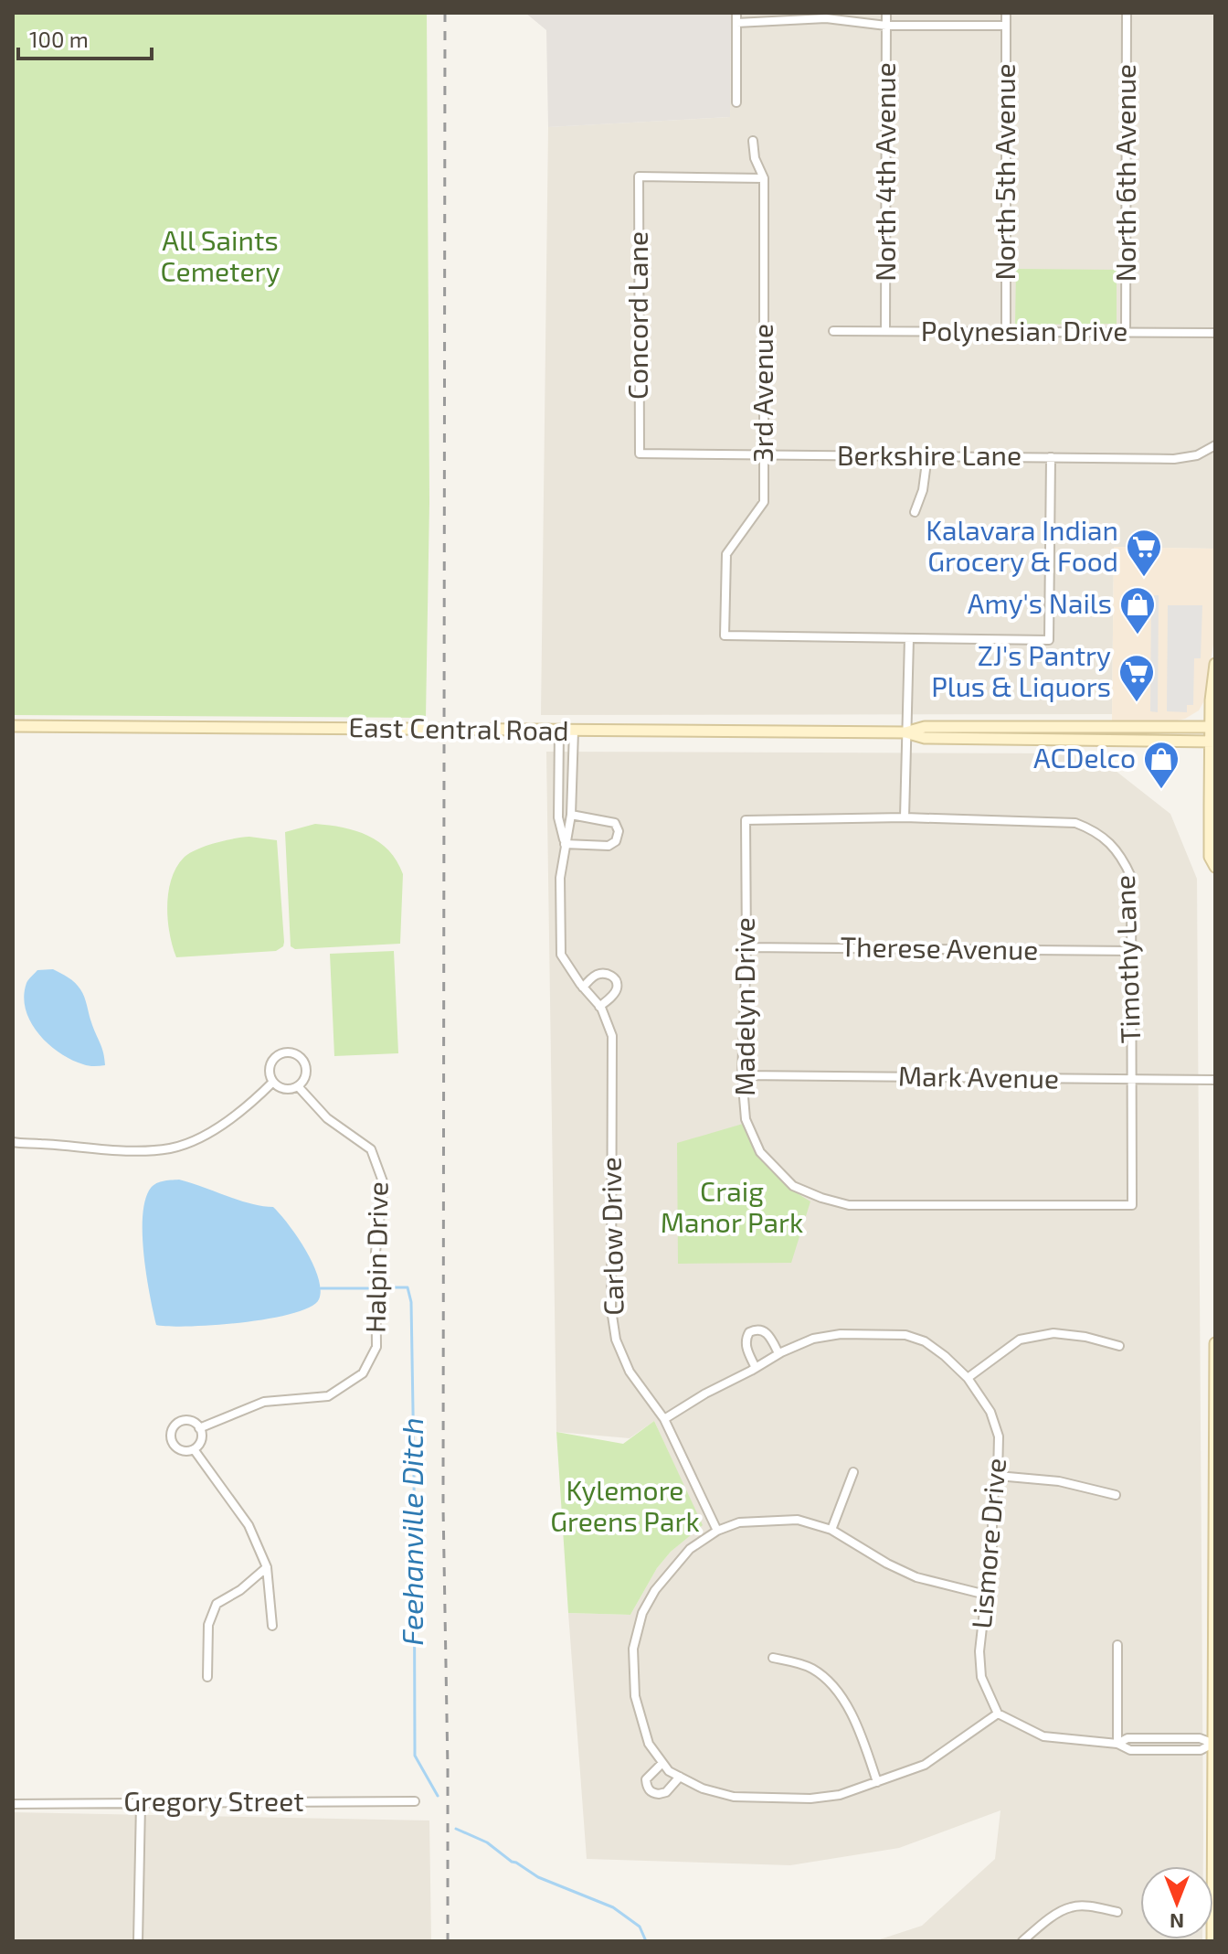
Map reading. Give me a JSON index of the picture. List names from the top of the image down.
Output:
{
  "streets": {
    "main road": ["East Central Road"],
    "street": [
      "North 4th Avenue",
      "North 5th Avenue",
      "North 6th Avenue",
      "Concord Lane",
      "Polynesian Drive",
      "3rd Avenue",
      "Berkshire Lane",
      "Therese Avenue",
      "Timothy Lane",
      "Madelyn Drive",
      "Mark Avenue",
      "Carlow Drive",
      "Halpin Drive",
      "Lismore Drive",
      "Gregory Street"
    ]
  },
  "crossings": [
    ["North 4th Avenue", "Polynesian Drive"],
    ["North 5th Avenue", "Polynesian Drive"],
    ["North 6th Avenue", "Polynesian Drive"],
    ["Concord Lane", "3rd Avenue"],
    ["Concord Lane", "Berkshire Lane"],
    ["3rd Avenue", "Berkshire Lane"],
    ["East Central Road", "Carlow Drive"],
    ["Therese Avenue", "Timothy Lane"],
    ["Therese Avenue", "Madelyn Drive"],
    ["Timothy Lane", "Madelyn Drive"],
    ["Timothy Lane", "Mark Avenue"],
    ["Madelyn Drive", "Mark Avenue"],
    ["Carlow Drive", "Lismore Drive"]
  ],
  "water": ["Feehanville Ditch"],
  "parks": ["All Saints Cemetery", "Craig Manor Park", "Kylemore Greens Park"],
  "places": {
    "supermarket": ["Kalavara Indian Grocery & Food", "ZJ's Pantry Plus & Liquors"],
    "shop": ["Amy's Nails", "ACDelco"]
  },
  "scale_bar": "100 m",
  "north": "bottom"
}
